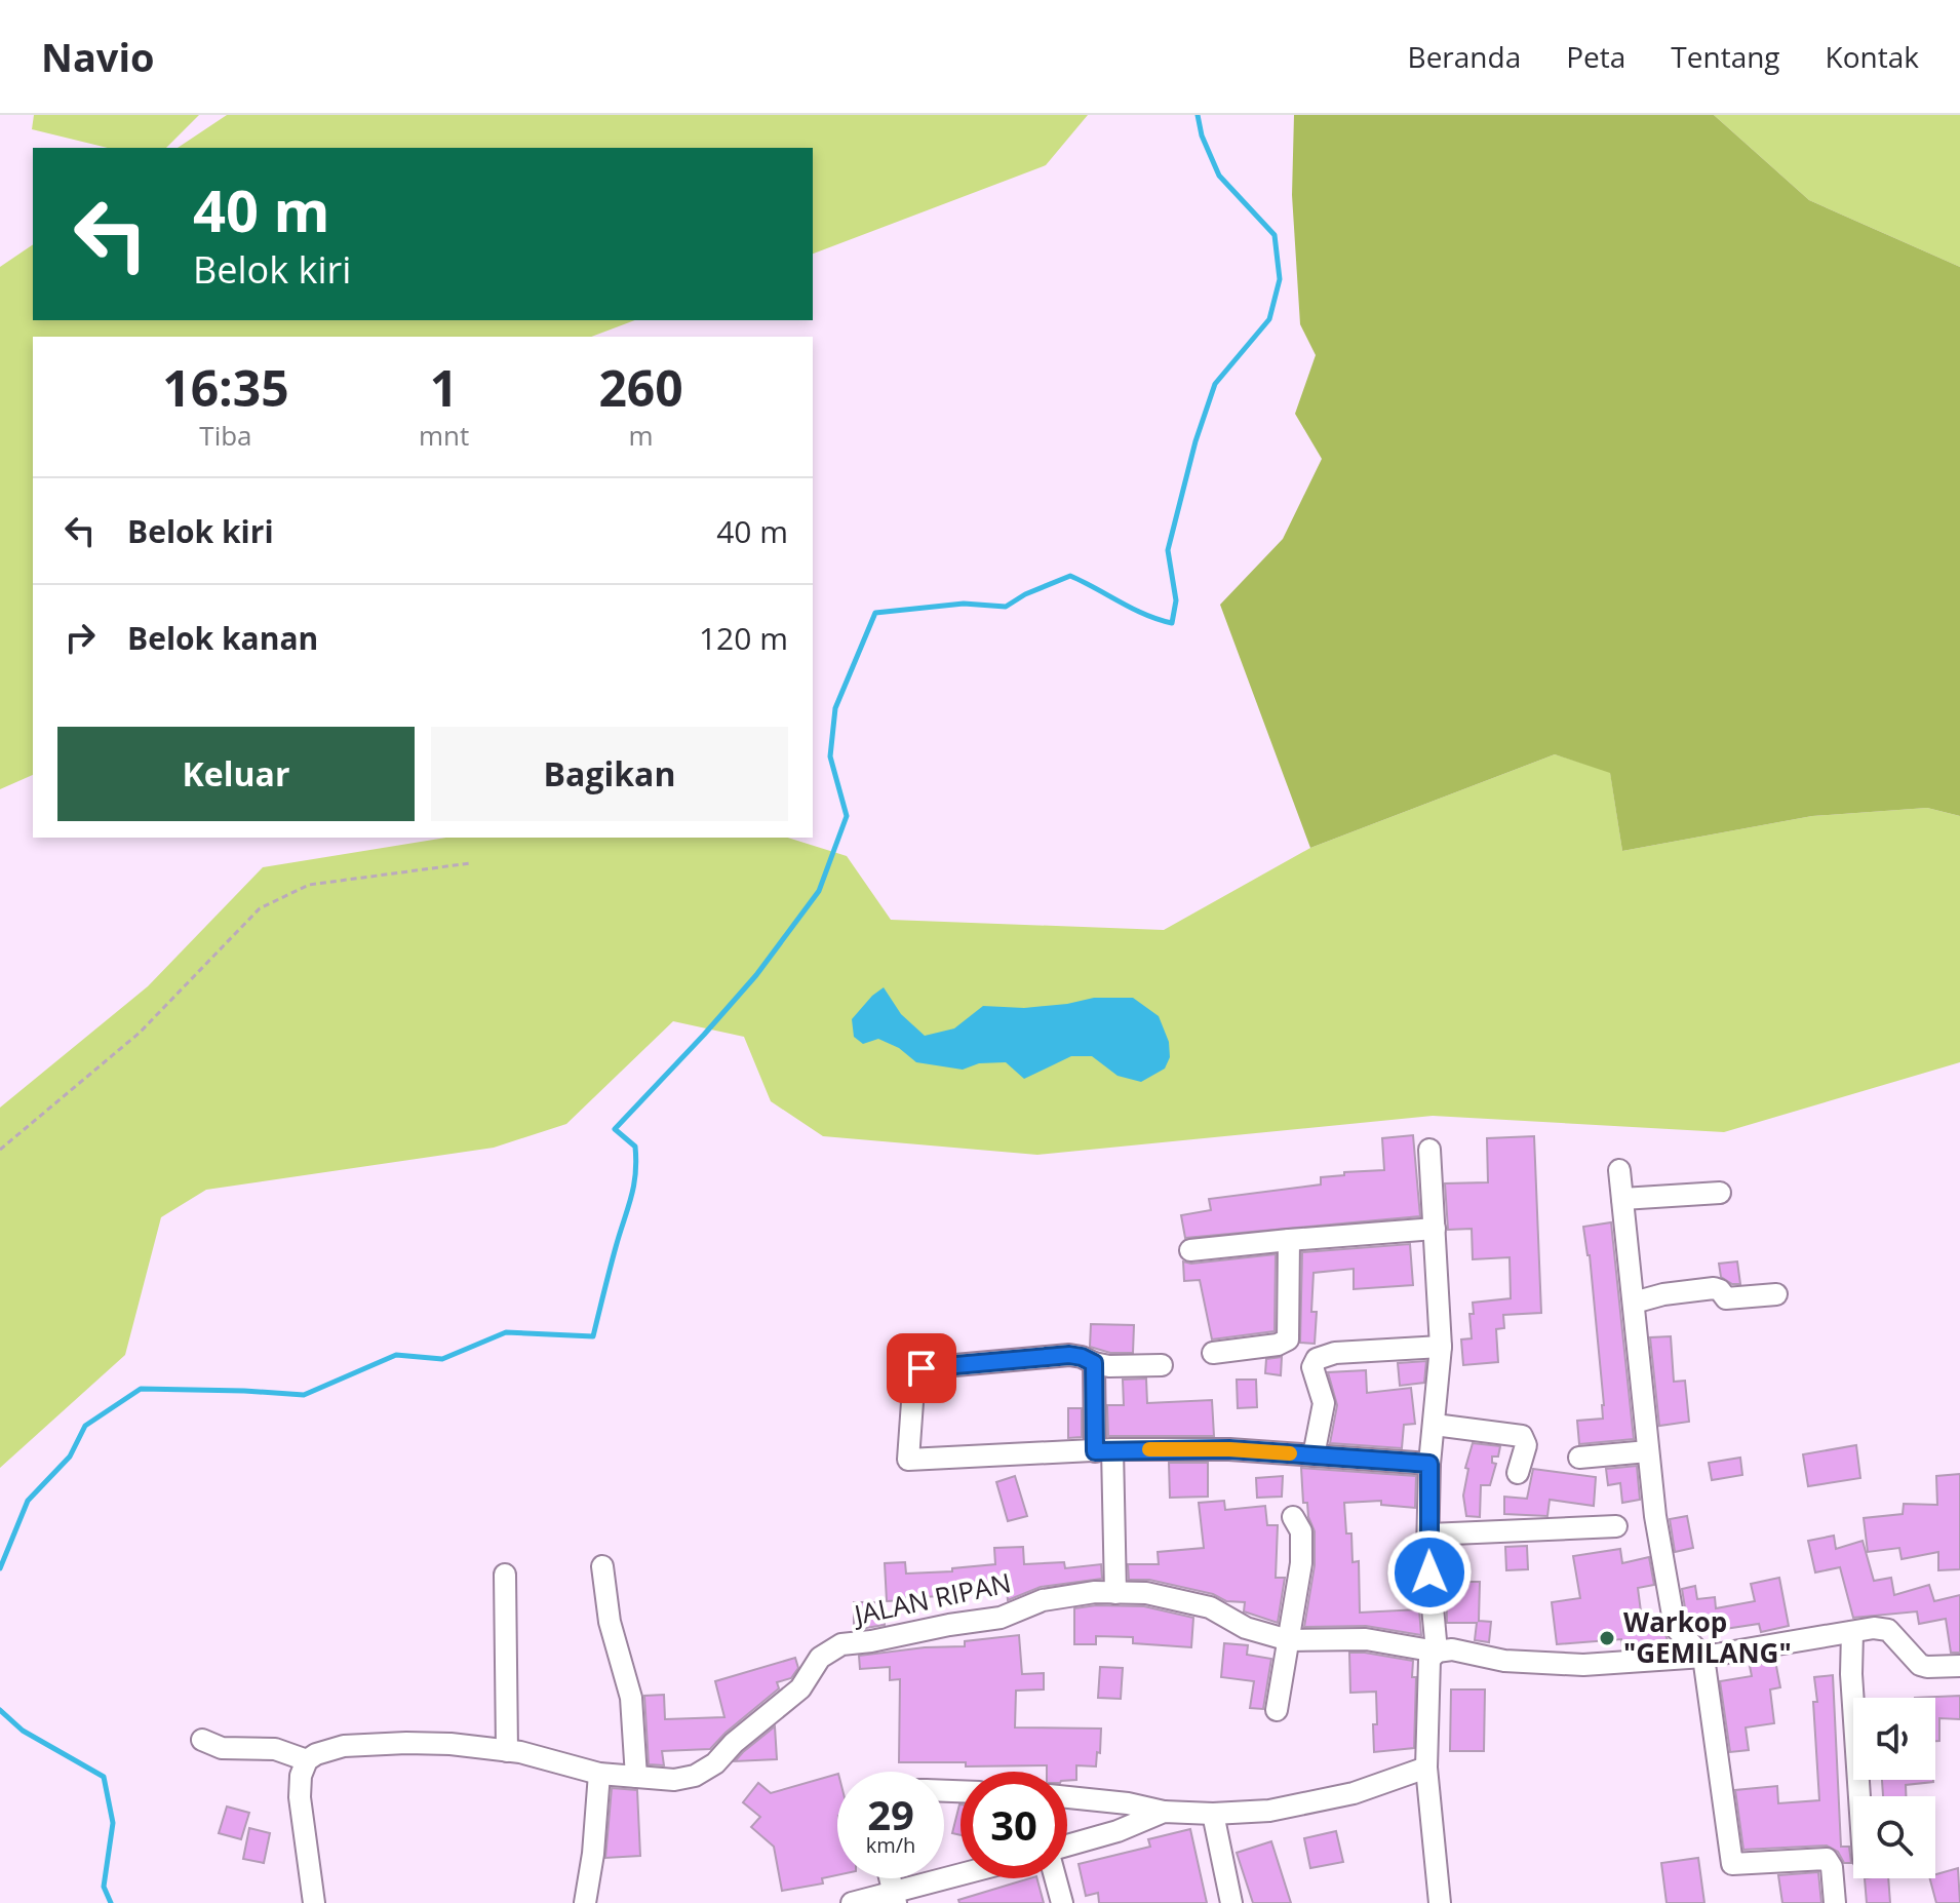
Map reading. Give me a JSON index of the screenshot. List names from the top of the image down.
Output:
{
  "streets": {
    "street": ["JALAN RIPAN"]
  },
  "places": ["Warkop \"GEMILANG\""],
  "page": {
    "header": "Navio",
    "nav": [
      "Beranda",
      "Peta",
      "Tentang",
      "Kontak"
    ],
    "turn": ["40 m", "Belok kiri"],
    "eta": [
      "16:35",
      "Tiba",
      "1",
      "mnt",
      "260",
      "m"
    ],
    "list": [
      {
        "name": "Belok kiri",
        "value": "40 m"
      },
      {
        "name": "Belok kanan",
        "value": "120 m"
      }
    ],
    "buttons": ["Keluar", "Bagikan"],
    "speed": "29 km/h",
    "limit": "30"
  }
}
